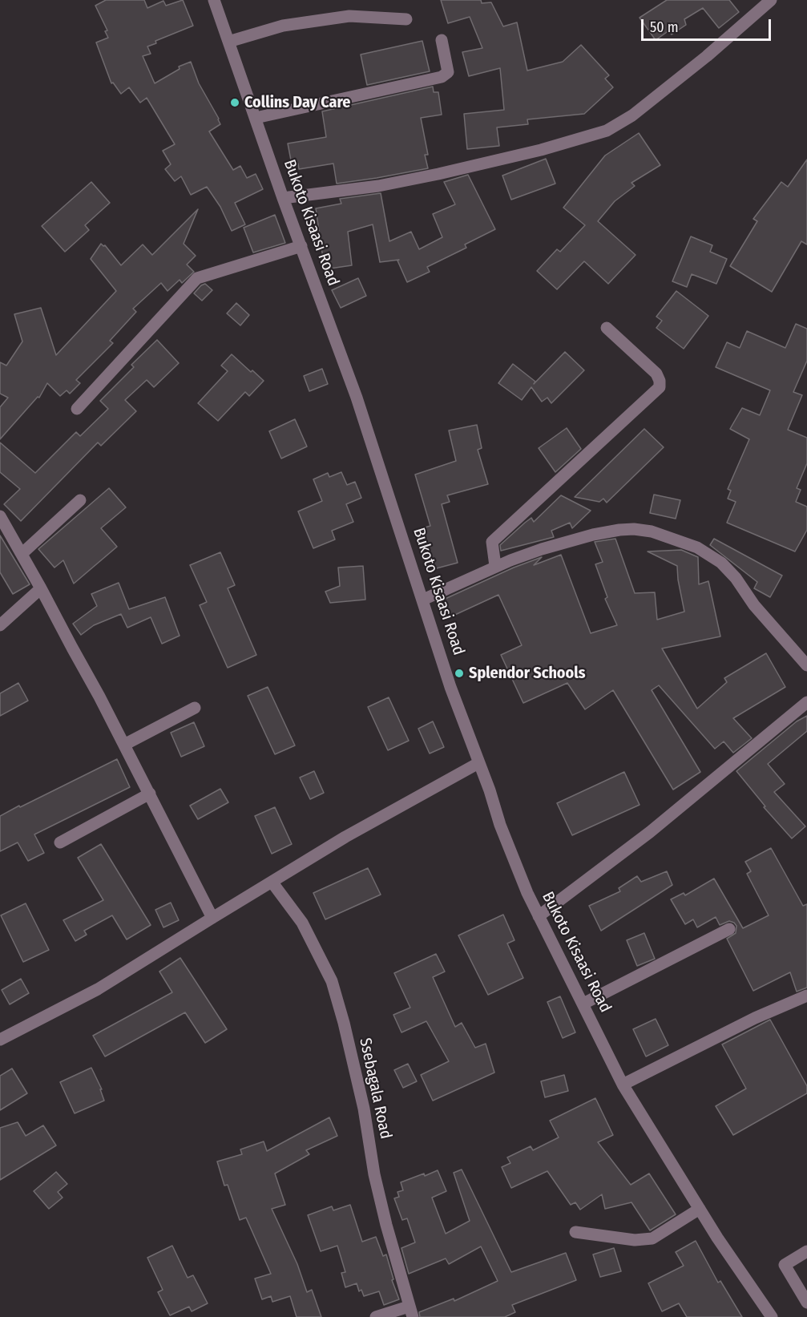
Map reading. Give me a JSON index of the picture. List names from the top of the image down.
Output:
{
  "streets": {
    "street": ["Bukoto Kisaasi Road", "Ssebagala Road"]
  },
  "places": ["Collins Day Care", "Splendor Schools"],
  "scale_bar": "50 m"
}
